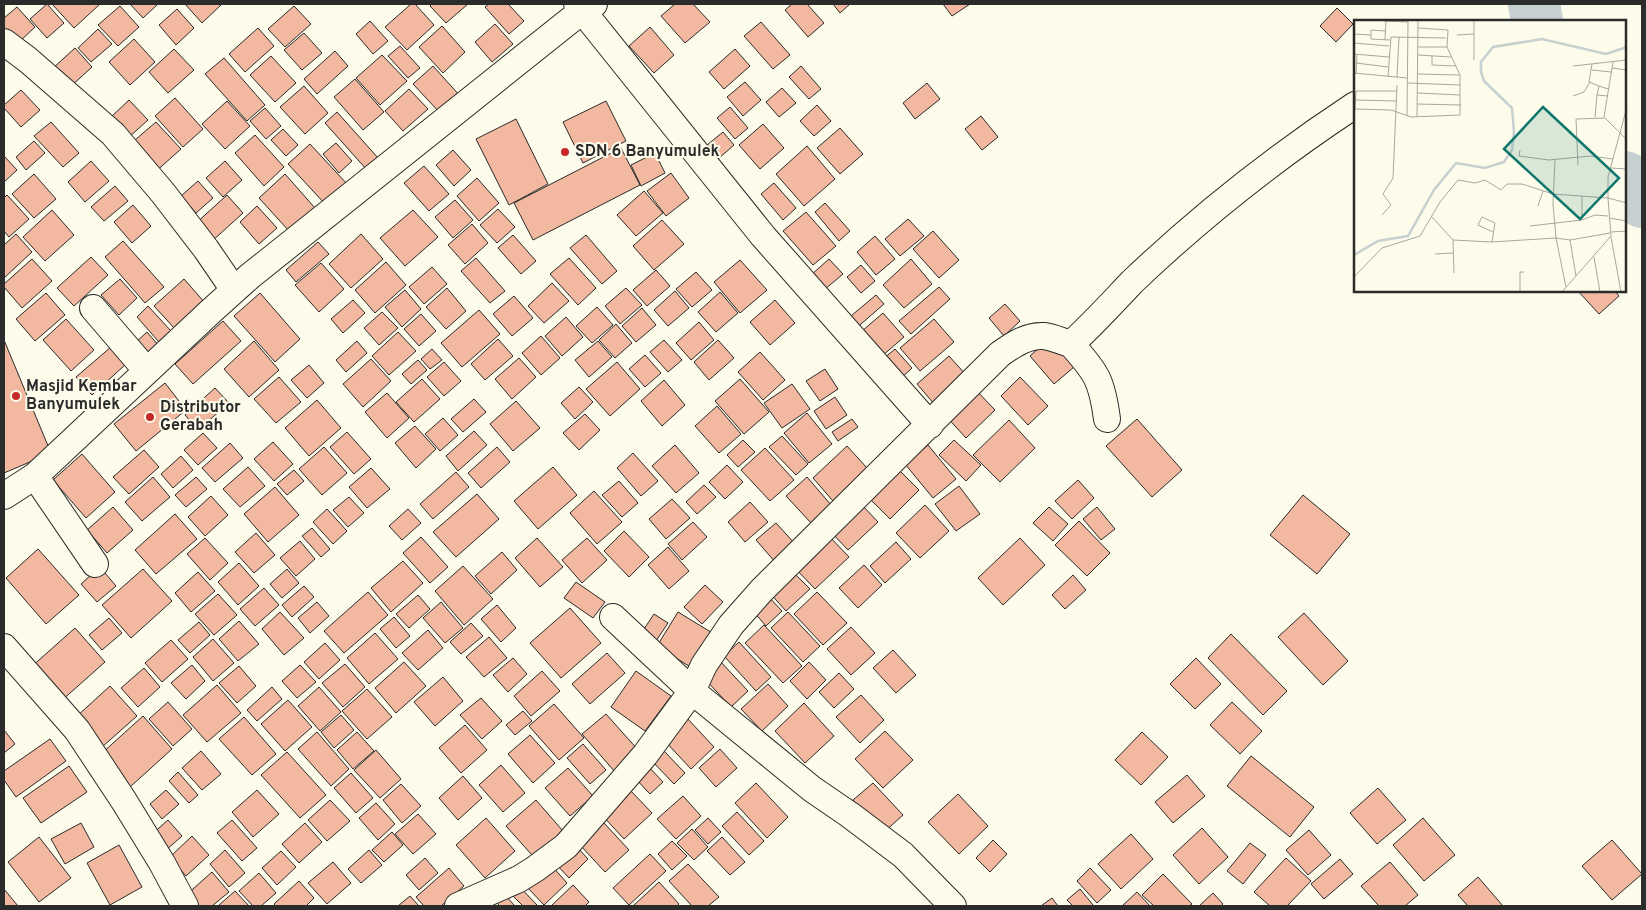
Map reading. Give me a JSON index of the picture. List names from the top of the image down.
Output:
{
  "places": ["SDN 6 Banyumulek", "Masjid Kembar Banyumulek", "Distributor Gerabah"]
}
